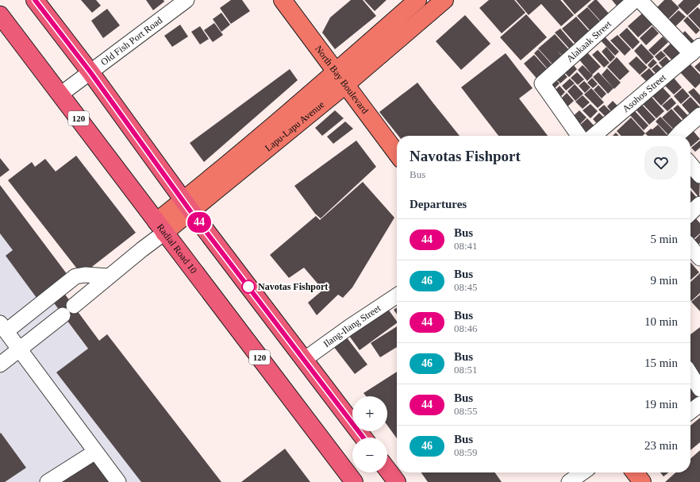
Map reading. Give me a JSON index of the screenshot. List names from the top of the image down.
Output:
{
  "streets": {
    "highway": ["120", "Radial Road 10"],
    "main road": ["North Bay Boulevard", "Lapu-Lapu Avenue"],
    "street": [
      "Old Fish Port Road",
      "Alakaak Street",
      "Asohos Street",
      "Ilang-Ilang Street"
    ]
  },
  "crossings": [
    ["Old Fish Port Road", "Radial Road 10"],
    ["North Bay Boulevard", "Lapu-Lapu Avenue"],
    ["Lapu-Lapu Avenue", "Radial Road 10"]
  ],
  "places": ["Navotas Fishport"],
  "lines": ["bus line 44"],
  "page": {
    "on_map": "44",
    "heading": [
      ["Navotas Fishport", "Bus"],
      "Departures"
    ],
    "list": [
      {
        "mark": "44",
        "name": "Bus",
        "note": "08:41",
        "value": "5 min"
      },
      {
        "mark": "46",
        "name": "Bus",
        "note": "08:45",
        "value": "9 min"
      },
      {
        "mark": "44",
        "name": "Bus",
        "note": "08:46",
        "value": "10 min"
      },
      {
        "mark": "46",
        "name": "Bus",
        "note": "08:51",
        "value": "15 min"
      },
      {
        "mark": "44",
        "name": "Bus",
        "note": "08:55",
        "value": "19 min"
      },
      {
        "mark": "46",
        "name": "Bus",
        "note": "08:59",
        "value": "23 min"
      }
    ],
    "map_buttons": ["+", "−"]
  }
}
